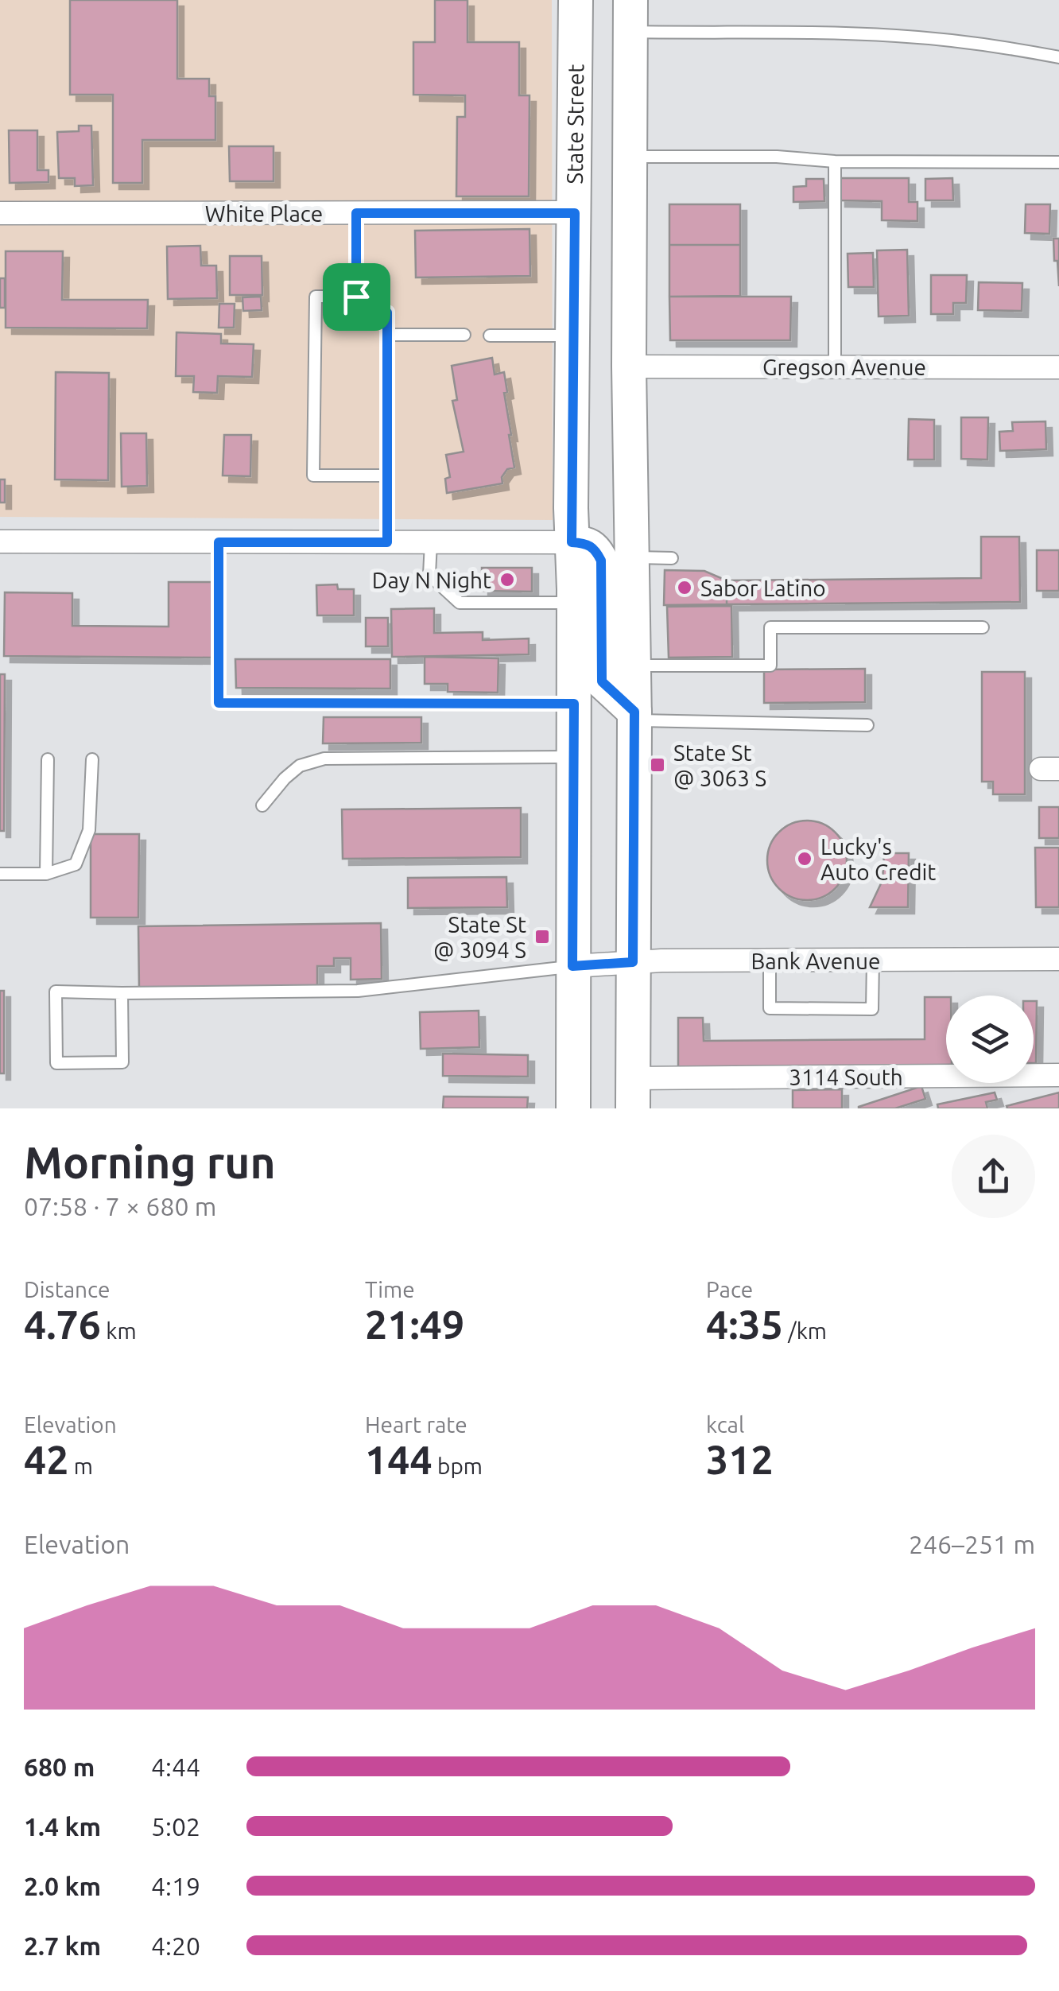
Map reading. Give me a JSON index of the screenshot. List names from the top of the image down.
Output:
{
  "streets": {
    "main road": ["State Street"],
    "street": [
      "White Place",
      "Gregson Avenue",
      "Bank Avenue",
      "3114 South"
    ]
  },
  "crossings": [
    ["State Street", "White Place"],
    ["State Street", "Bank Avenue"]
  ],
  "places": {
    "other": ["Day N Night", "Sabor Latino", "Lucky's Auto Credit"],
    "transit": ["State St @ 3063 S", "State St @ 3094 S"]
  },
  "page": {
    "heading": ["Morning run", "07:58 · 7 × 680 m"],
    "stats": [
      ["Distance", "4.76 km"],
      ["Time", "21:49"],
      ["Pace", "4:35 /km"],
      ["Elevation", "42 m"],
      ["Heart rate", "144 bpm"],
      ["kcal", "312"]
    ],
    "chart": ["Elevation", "246–251 m"],
    "list": [
      {
        "name": "680 m",
        "note": "4:44"
      },
      {
        "name": "1.4 km",
        "note": "5:02"
      },
      {
        "name": "2.0 km",
        "note": "4:19"
      },
      {
        "name": "2.7 km",
        "note": "4:20"
      }
    ]
  }
}
